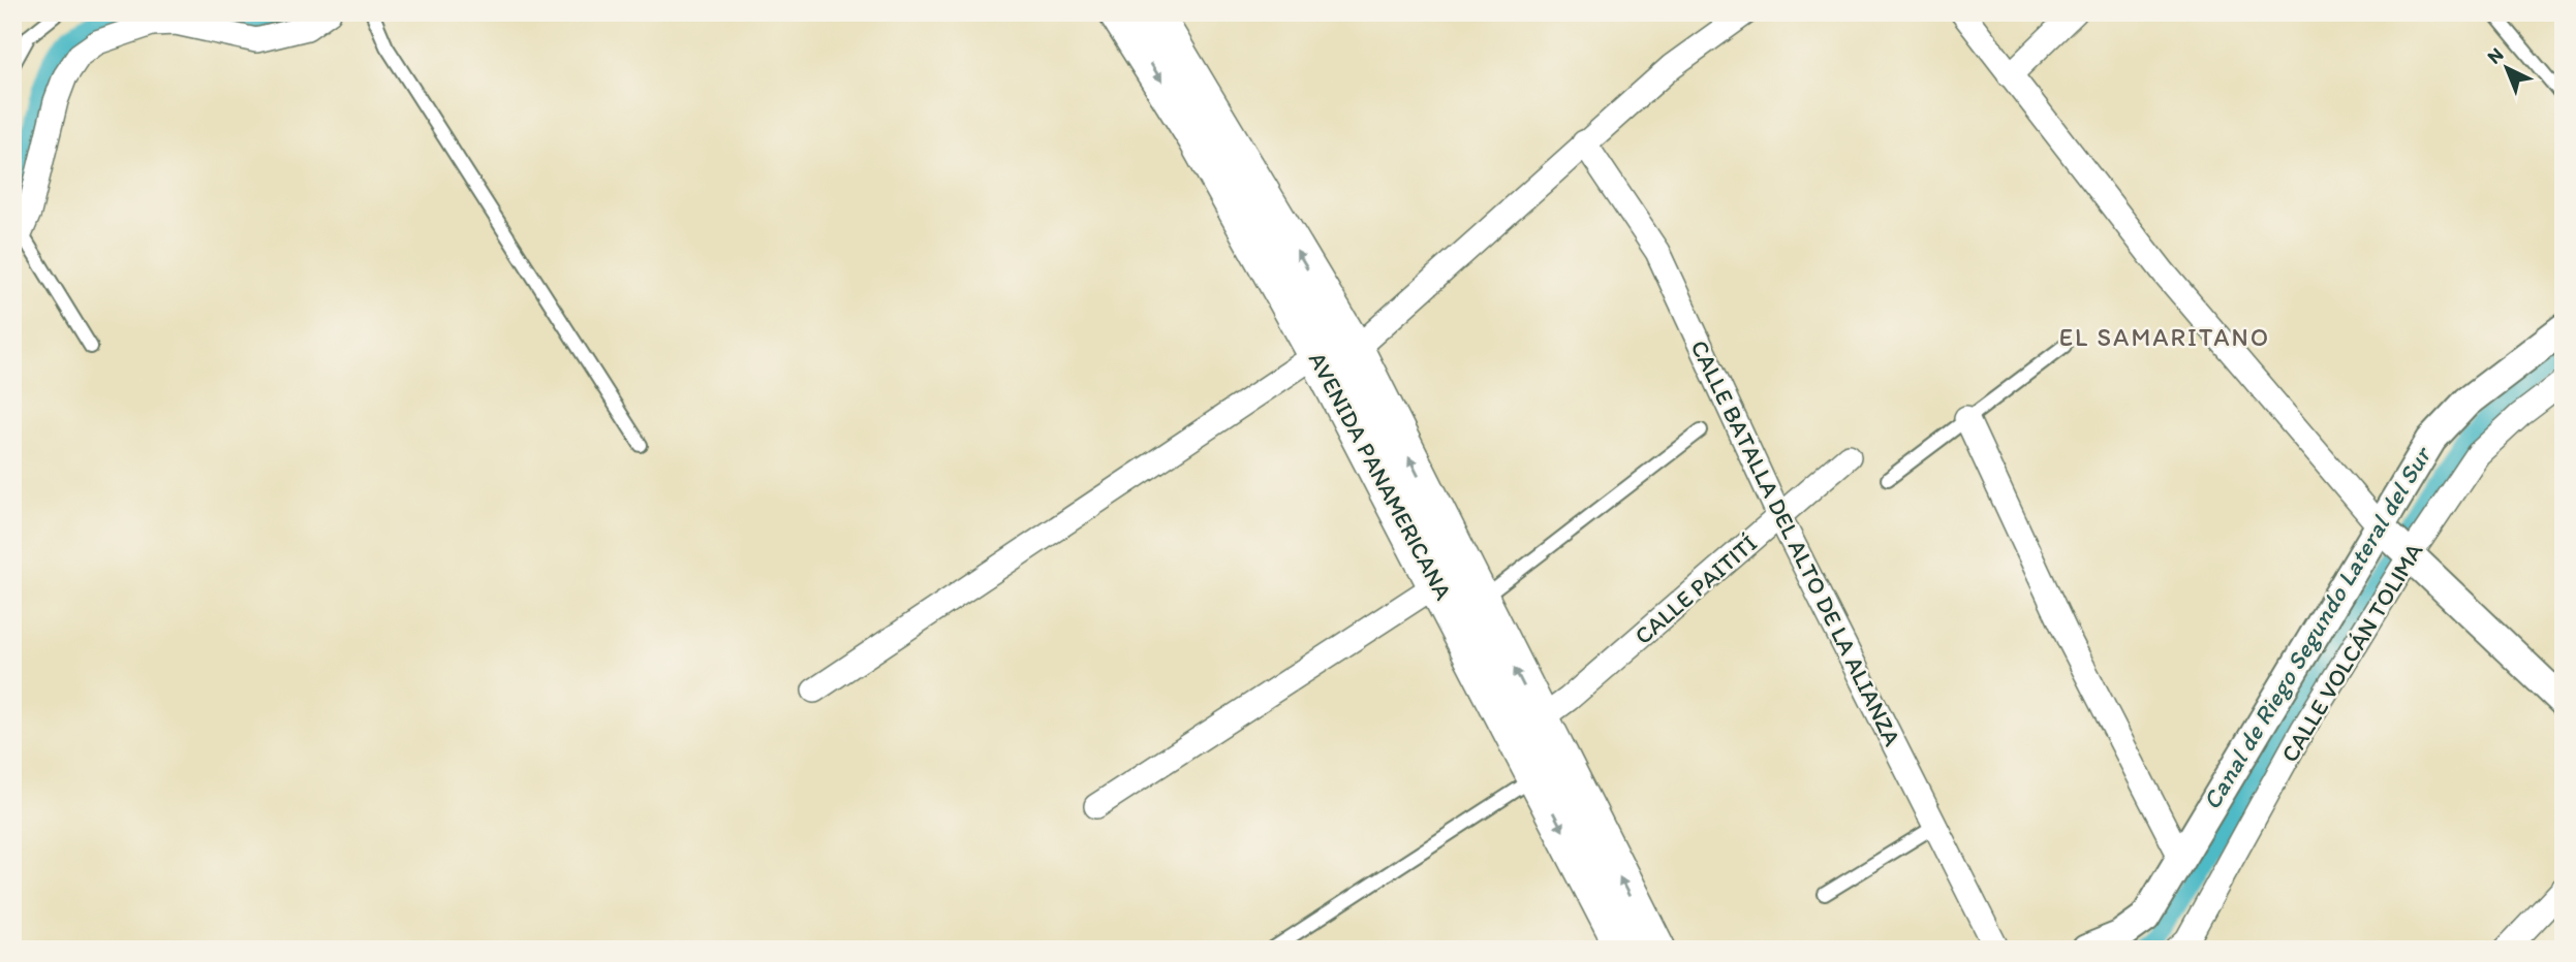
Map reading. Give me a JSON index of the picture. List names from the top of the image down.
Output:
{
  "streets": {
    "main road": ["AVENIDA PANAMERICANA"],
    "street": ["CALLE BATALLA DEL ALTO DE LA ALIANZA", "CALLE PAITITÍ", "CALLE VOLCÁN TOLIMA"]
  },
  "crossings": [
    ["AVENIDA PANAMERICANA", "CALLE PAITITÍ"],
    ["CALLE BATALLA DEL ALTO DE LA ALIANZA", "CALLE PAITITÍ"]
  ],
  "districts": ["EL SAMARITANO"],
  "water": ["Canal de Riego Segundo Lateral del Sur"],
  "north": "top left"
}
